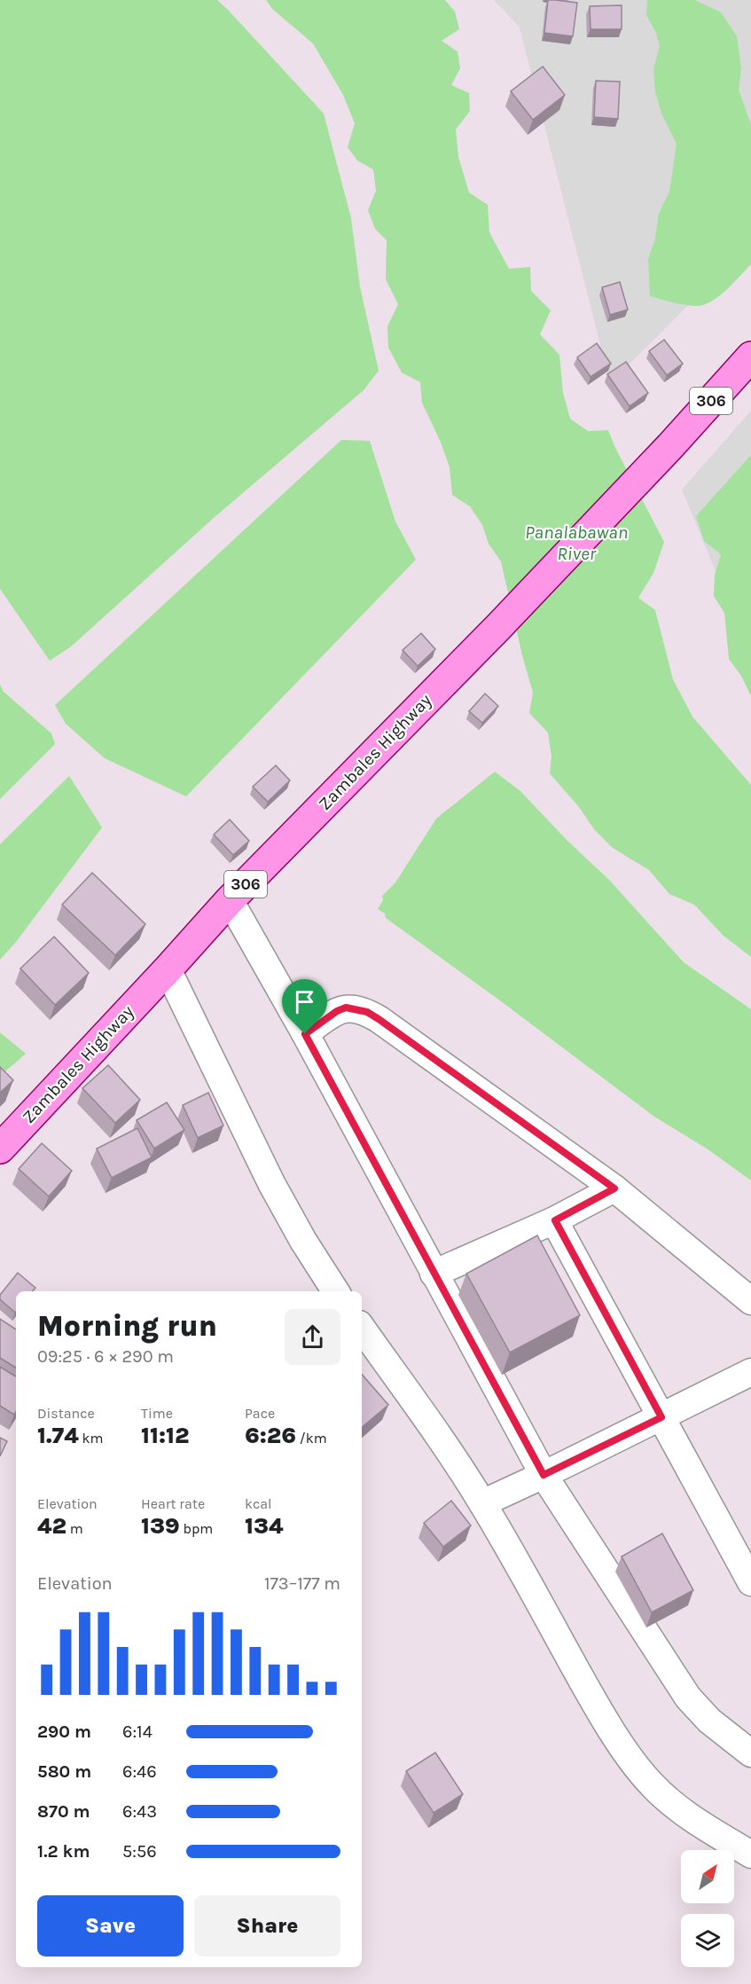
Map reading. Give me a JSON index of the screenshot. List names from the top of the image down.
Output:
{
  "streets": {
    "main road": ["306", "Zambales Highway"]
  },
  "water": ["Panalabawan River"],
  "north": "top right",
  "page": {
    "heading": ["Morning run", "09:25 · 6 × 290 m"],
    "stats": [
      ["Distance", "1.74 km"],
      ["Time", "11:12"],
      ["Pace", "6:26 /km"],
      ["Elevation", "42 m"],
      ["Heart rate", "139 bpm"],
      ["kcal", "134"]
    ],
    "chart": ["Elevation", "173–177 m"],
    "list": [
      {
        "name": "290 m",
        "note": "6:14"
      },
      {
        "name": "580 m",
        "note": "6:46"
      },
      {
        "name": "870 m",
        "note": "6:43"
      },
      {
        "name": "1.2 km",
        "note": "5:56"
      }
    ],
    "buttons": ["Save", "Share"]
  }
}
